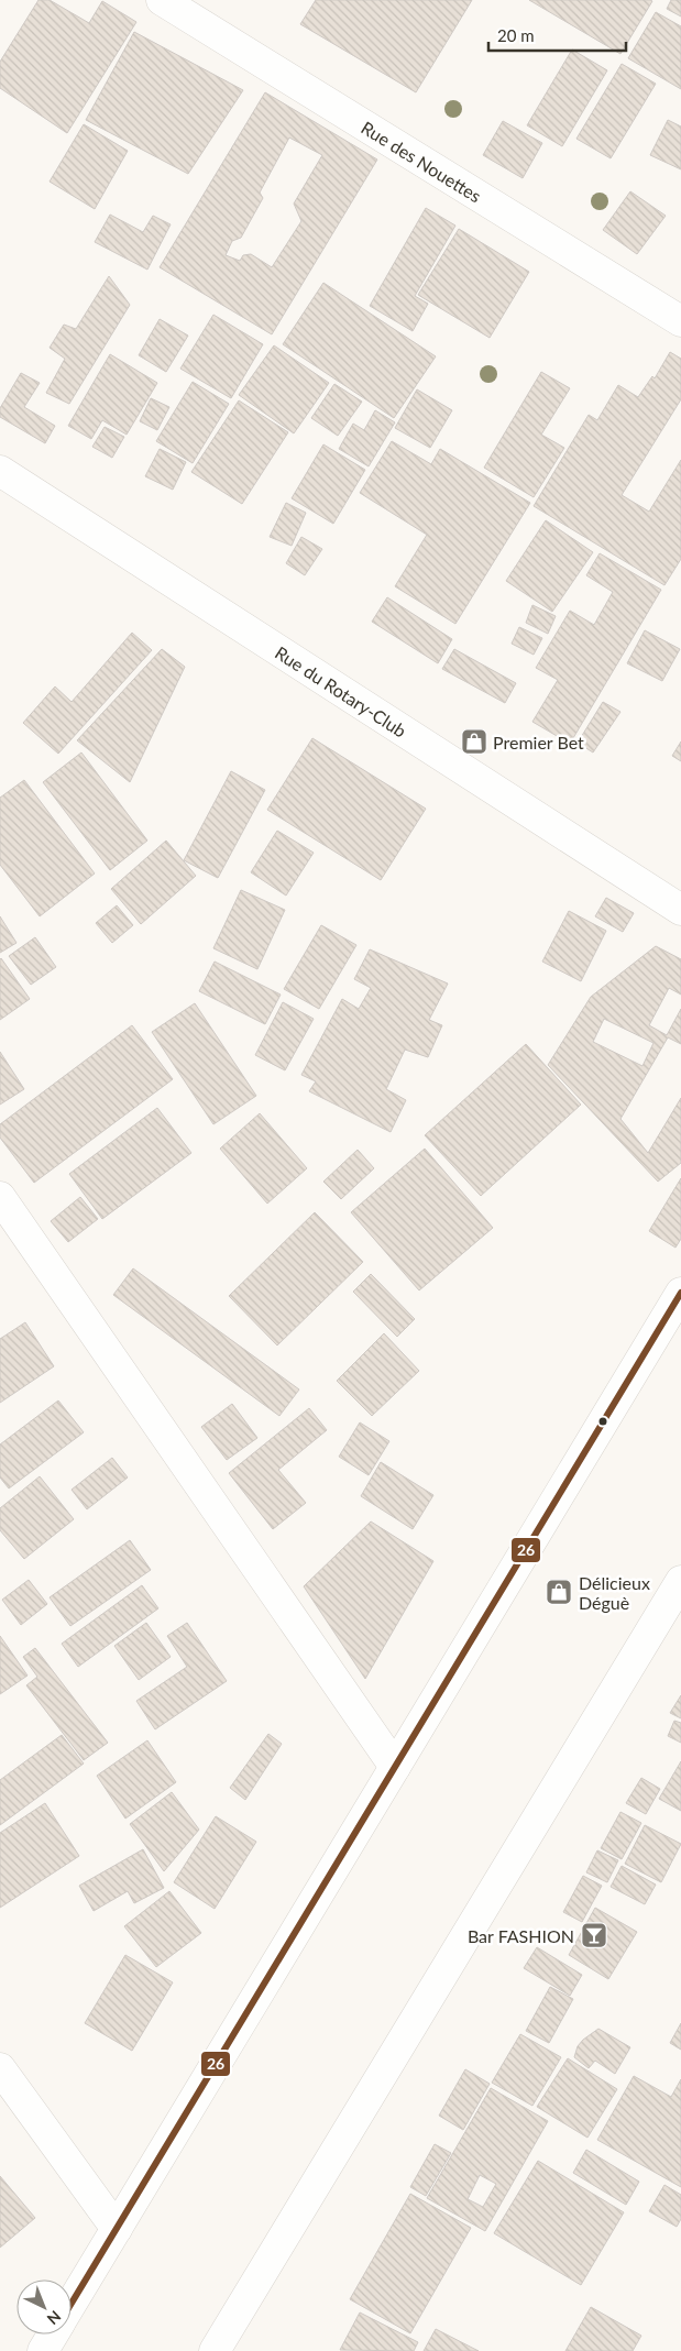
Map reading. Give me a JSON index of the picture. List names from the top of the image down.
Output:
{
  "streets": {
    "street": ["Rue des Nouettes", "Rue du Rotary-Club"]
  },
  "places": {
    "shop": ["Premier Bet", "Délicieux Déguè"],
    "bar": ["Bar FASHION"]
  },
  "lines": ["transit line 26"],
  "scale_bar": "20 m",
  "north": "bottom right"
}
